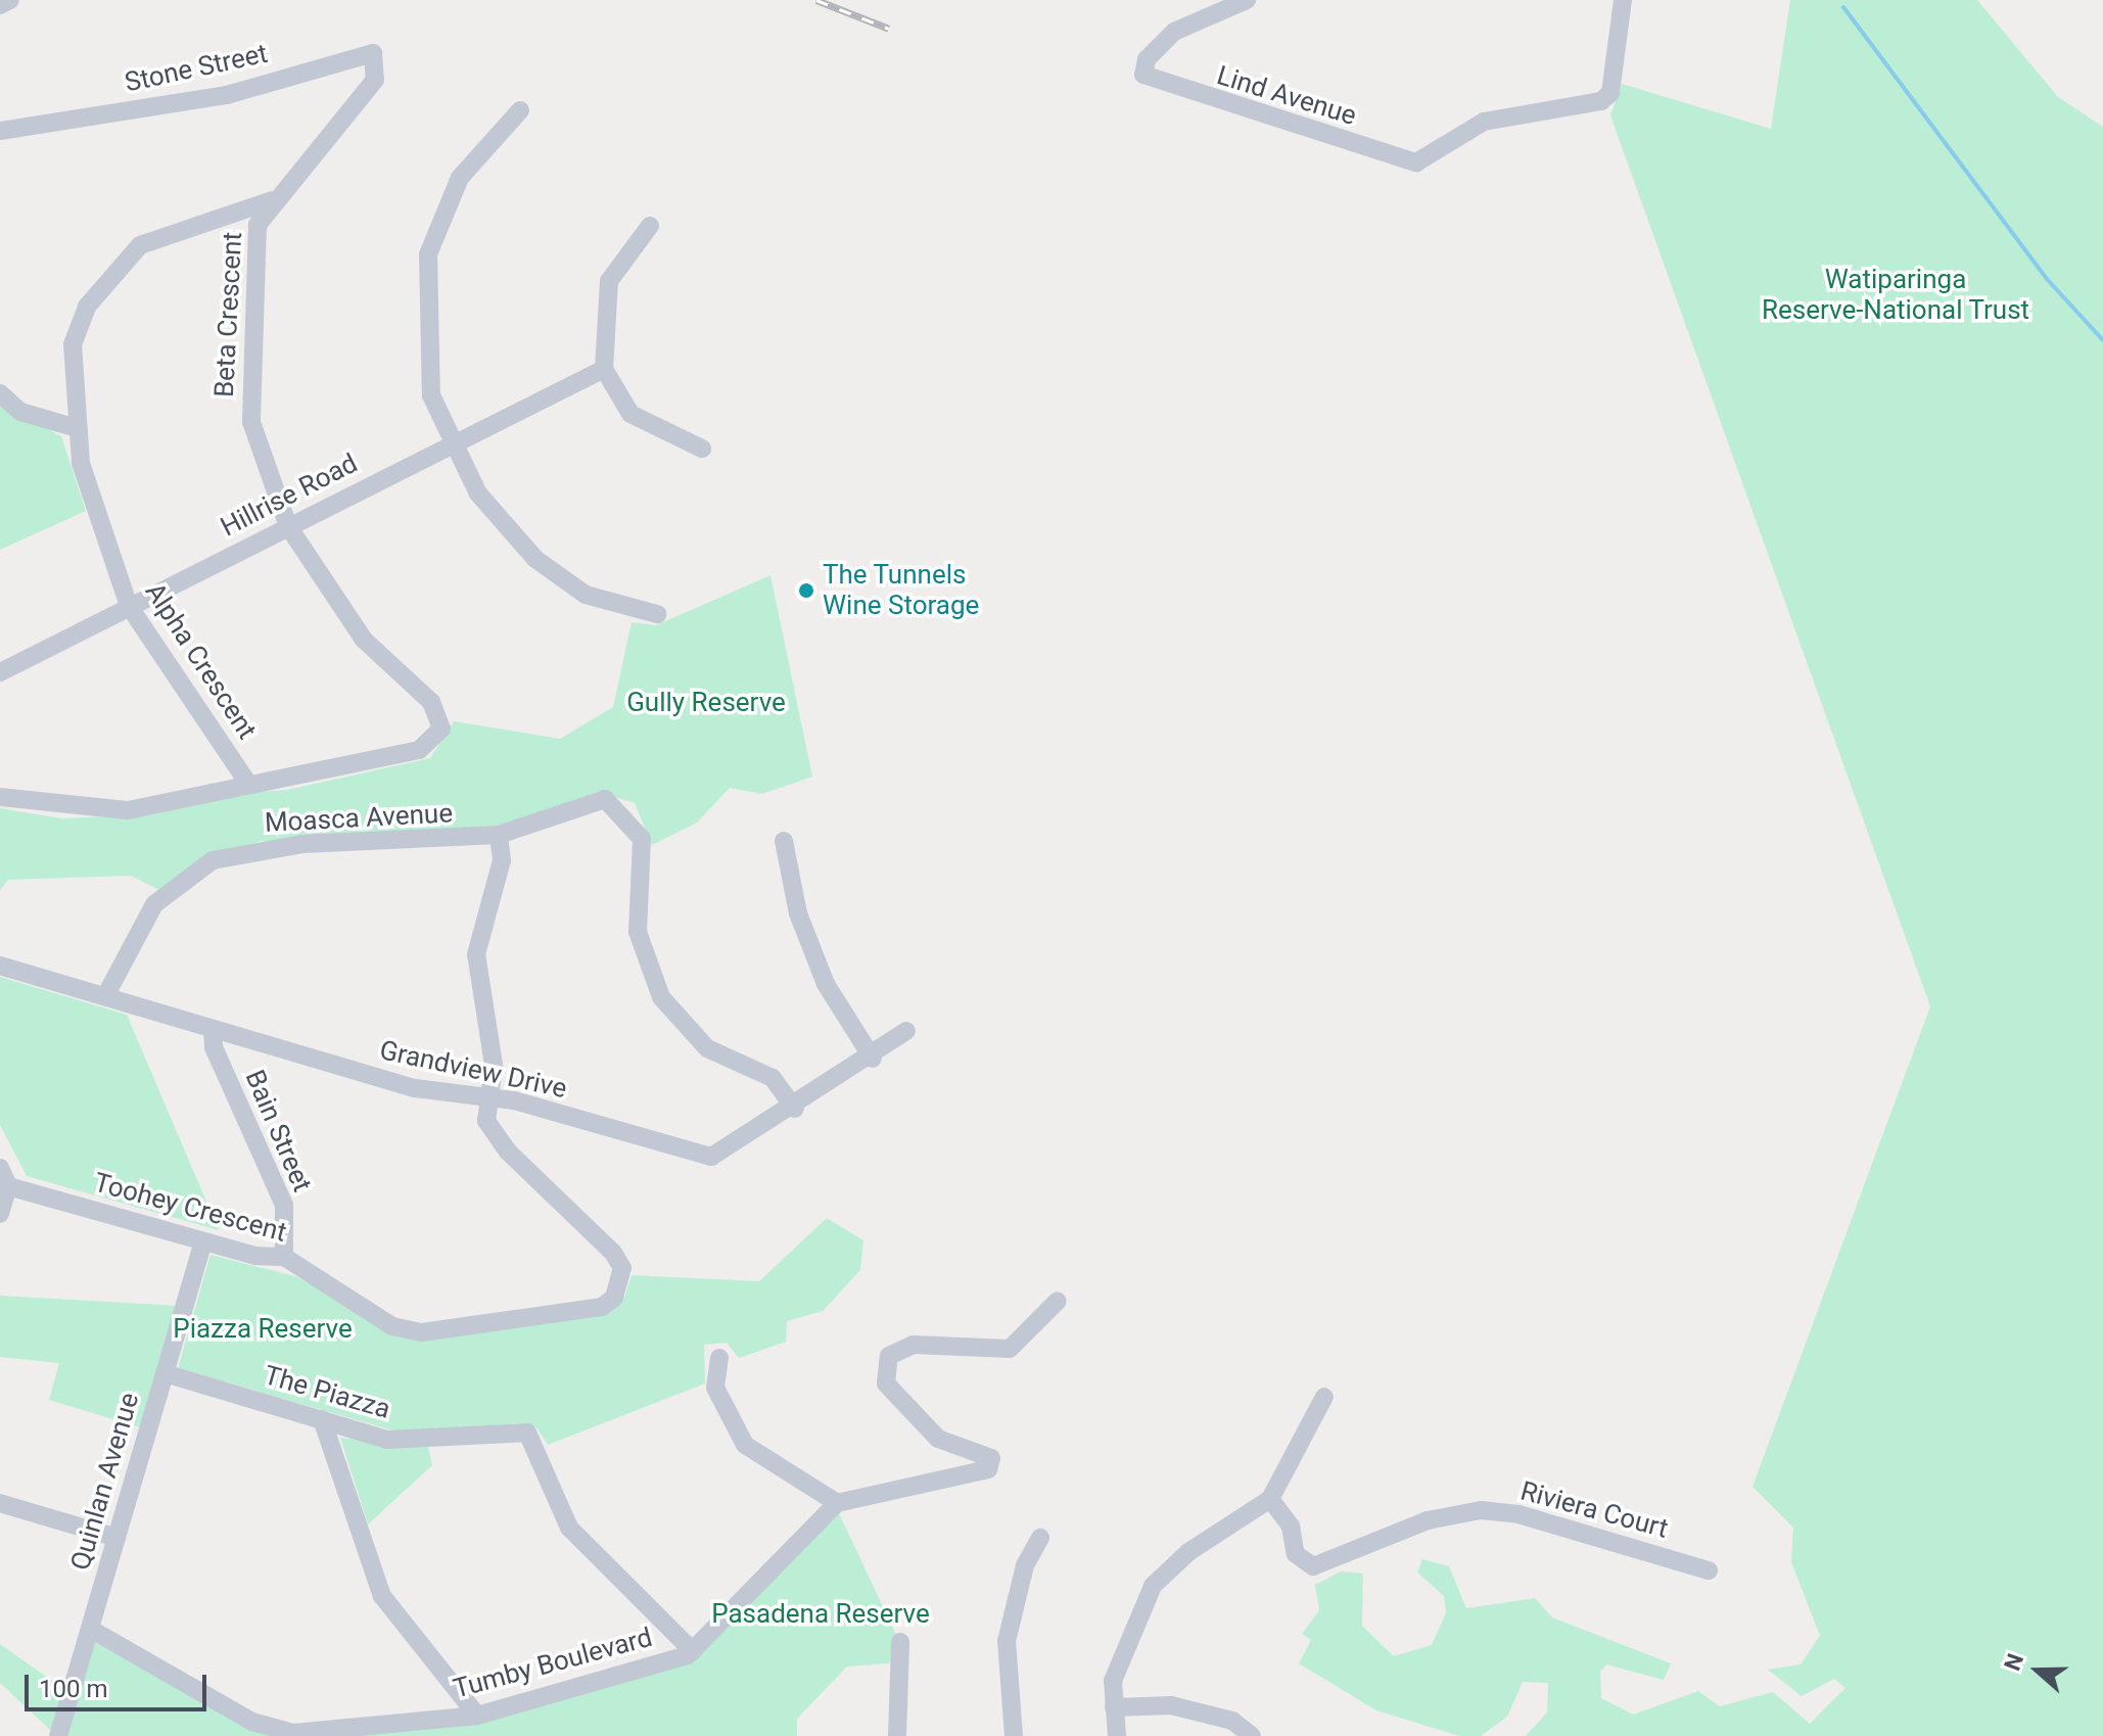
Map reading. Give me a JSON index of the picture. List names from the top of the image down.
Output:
{
  "streets": {
    "street": [
      "Stone Street",
      "Lind Avenue",
      "Beta Crescent",
      "Hillrise Road",
      "Alpha Crescent",
      "Moasca Avenue",
      "Grandview Drive",
      "Bain Street",
      "Toohey Crescent",
      "The Piazza",
      "Quinlan Avenue",
      "Riviera Court",
      "Tumby Boulevard"
    ]
  },
  "crossings": [
    ["Stone Street", "Beta Crescent"],
    ["Beta Crescent", "Hillrise Road"],
    ["Beta Crescent", "Alpha Crescent"],
    ["Hillrise Road", "Alpha Crescent"],
    ["Moasca Avenue", "Grandview Drive"],
    ["Grandview Drive", "Bain Street"],
    ["Grandview Drive", "Toohey Crescent"],
    ["Bain Street", "Toohey Crescent"],
    ["Toohey Crescent", "Quinlan Avenue"],
    ["The Piazza", "Quinlan Avenue"],
    ["The Piazza", "Tumby Boulevard"],
    ["Quinlan Avenue", "Tumby Boulevard"]
  ],
  "parks": [
    "Watiparinga Reserve-National Trust",
    "Gully Reserve",
    "Piazza Reserve",
    "Pasadena Reserve"
  ],
  "places": ["The Tunnels Wine Storage"],
  "scale_bar": "100 m",
  "north": "left"
}
